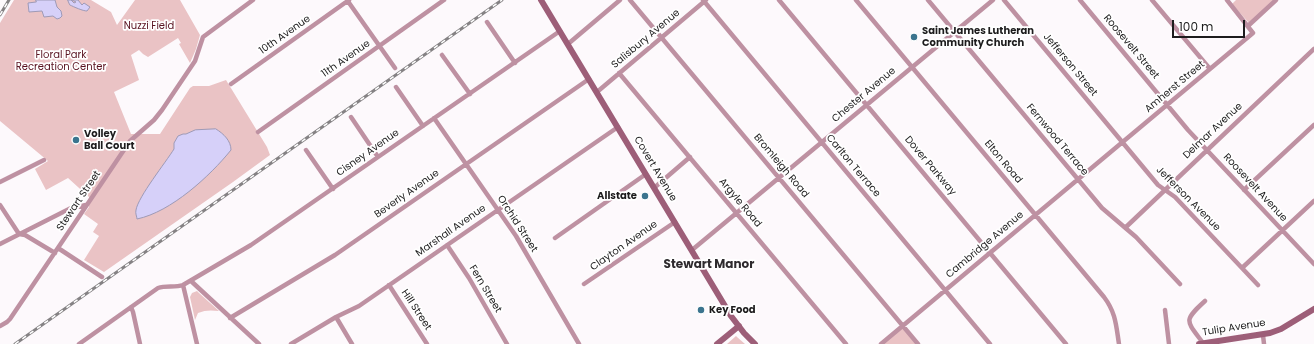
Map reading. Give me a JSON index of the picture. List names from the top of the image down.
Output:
{
  "streets": {
    "main road": ["Covert Avenue", "Tulip Avenue"],
    "street": [
      "10th Avenue",
      "Salisbury Avenue",
      "Roosevelt Street",
      "11th Avenue",
      "Jefferson Street",
      "Amherst Street",
      "Chester Avenue",
      "Delmar Avenue",
      "Fernwood Terrace",
      "Cisney Avenue",
      "Elton Road",
      "Bromleigh Road",
      "Carlton Terrace",
      "Dover Parkway",
      "Roosevelt Avenue",
      "Beverly Avenue",
      "Jefferson Avenue",
      "Stewart Street",
      "Argyle Road",
      "Orchid Street",
      "Marshall Avenue",
      "Cambridge Avenue",
      "Clayton Avenue",
      "Fern Street",
      "Hill Street"
    ]
  },
  "crossings": [
    ["Salisbury Avenue", "Bromleigh Road"],
    ["Salisbury Avenue", "Carlton Terrace"],
    ["Salisbury Avenue", "Covert Avenue"],
    ["Salisbury Avenue", "Argyle Road"],
    ["Roosevelt Street", "Amherst Street"],
    ["Roosevelt Street", "Roosevelt Avenue"],
    ["Jefferson Street", "Amherst Street"],
    ["Jefferson Street", "Jefferson Avenue"],
    ["Amherst Street", "Jefferson Avenue"],
    ["Amherst Street", "Cambridge Avenue"],
    ["Chester Avenue", "Fernwood Terrace"],
    ["Chester Avenue", "Elton Road"],
    ["Chester Avenue", "Bromleigh Road"],
    ["Chester Avenue", "Carlton Terrace"],
    ["Chester Avenue", "Dover Parkway"],
    ["Chester Avenue", "Covert Avenue"],
    ["Chester Avenue", "Argyle Road"],
    ["Delmar Avenue", "Fernwood Terrace"],
    ["Delmar Avenue", "Roosevelt Avenue"],
    ["Delmar Avenue", "Jefferson Avenue"],
    ["Fernwood Terrace", "Cambridge Avenue"],
    ["Cisney Avenue", "Covert Avenue"],
    ["Cisney Avenue", "Orchid Street"],
    ["Elton Road", "Cambridge Avenue"],
    ["Bromleigh Road", "Cambridge Avenue"],
    ["Carlton Terrace", "Cambridge Avenue"],
    ["Dover Parkway", "Cambridge Avenue"],
    ["Covert Avenue", "Beverly Avenue"],
    ["Covert Avenue", "Marshall Avenue"],
    ["Covert Avenue", "Clayton Avenue"],
    ["Beverly Avenue", "Orchid Street"],
    ["Orchid Street", "Marshall Avenue"],
    ["Marshall Avenue", "Fern Street"],
    ["Marshall Avenue", "Hill Street"]
  ],
  "districts": ["Stewart Manor"],
  "parks": ["Nuzzi Field", "Floral Park Recreation Center"],
  "places": [
    "Saint James Lutheran Community Church",
    "Volley Ball Court",
    "Allstate",
    "Key Food"
  ],
  "scale_bar": "100 m"
}
